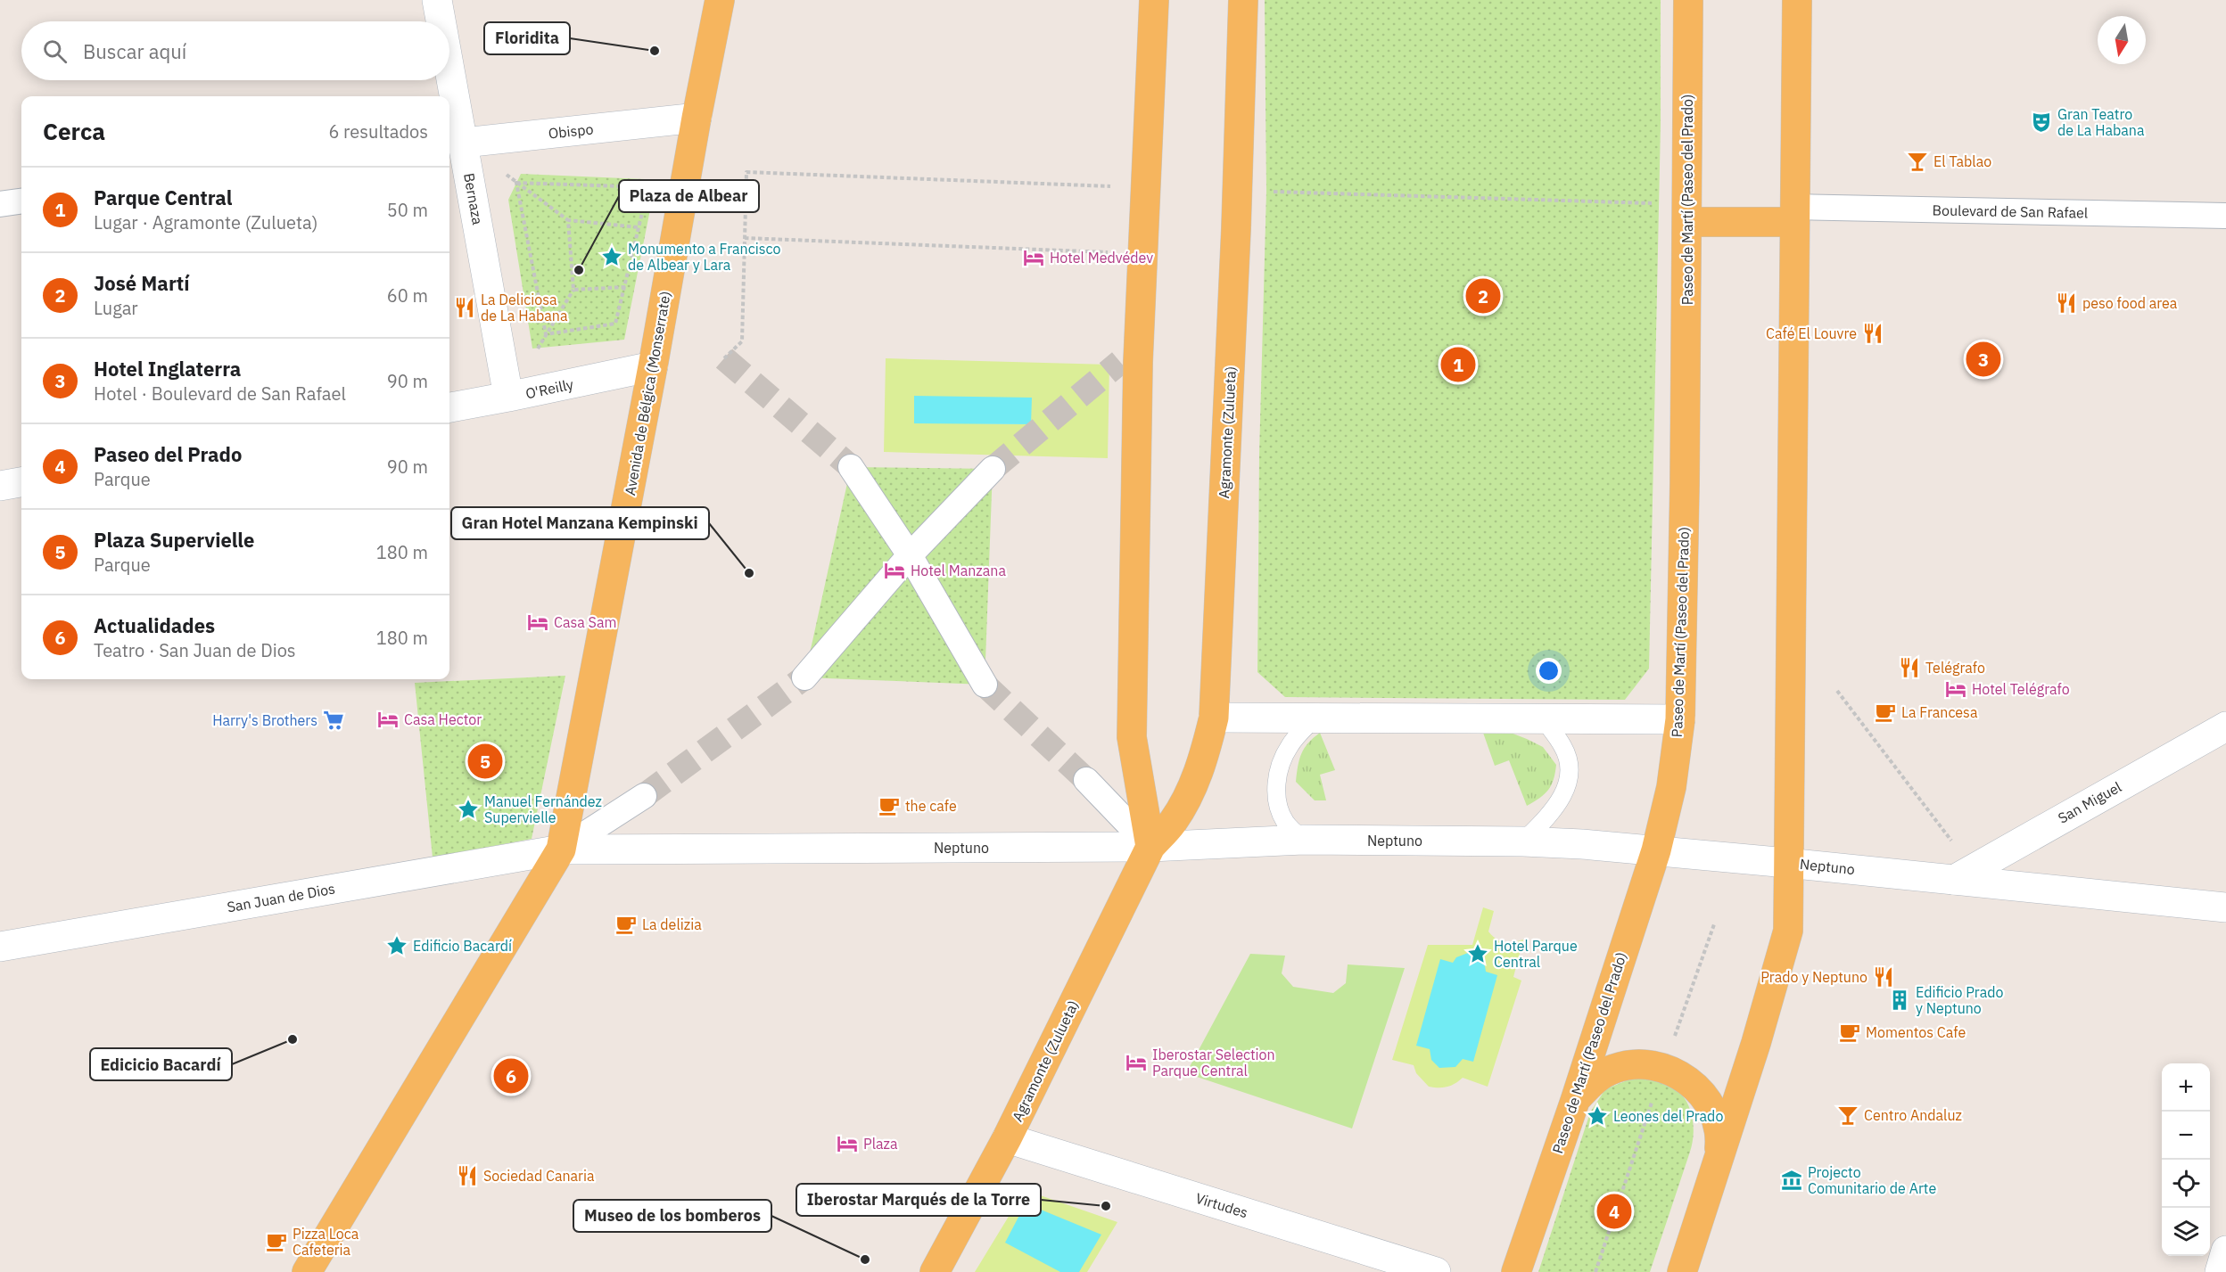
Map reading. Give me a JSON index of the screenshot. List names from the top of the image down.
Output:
{
  "streets": {
    "main road": ["Paseo de Martí (Paseo del Prado)", "Avenida de Bélgica (Monserrate)", "Agramonte (Zulueta)"],
    "street": [
      "Obispo",
      "Bernaza",
      "Boulevard de San Rafael",
      "O'Reilly",
      "San Miguel",
      "Neptuno",
      "San Juan de Dios",
      "Virtudes"
    ]
  },
  "crossings": [
    ["Obispo", "Bernaza"],
    ["Obispo", "Avenida de Bélgica (Monserrate)"],
    ["Bernaza", "O'Reilly"],
    ["Paseo de Martí (Paseo del Prado)", "Neptuno"],
    ["O'Reilly", "Avenida de Bélgica (Monserrate)"],
    ["Avenida de Bélgica (Monserrate)", "Neptuno"],
    ["Avenida de Bélgica (Monserrate)", "San Juan de Dios"],
    ["Agramonte (Zulueta)", "Neptuno"],
    ["Agramonte (Zulueta)", "Virtudes"],
    ["San Miguel", "Neptuno"],
    ["Neptuno", "San Juan de Dios"]
  ],
  "places": {
    "other": [
      "Floridita",
      "Plaza de Albear",
      "Gran Hotel Manzana Kempinski",
      "Edicicio Bacardí",
      "Iberostar Marqués de la Torre",
      "Museo de los bomberos"
    ],
    "theatre": ["Gran Teatro de La Habana"],
    "bar": ["El Tablao", "Centro Andaluz"],
    "place": [
      "Monumento a Francisco de Albear y Lara",
      "Manuel Fernández Supervielle",
      "Edificio Bacardí",
      "Hotel Parque Central",
      "Leones del Prado"
    ],
    "hotel": [
      "Hotel Medvédev",
      "Hotel Manzana",
      "Casa Sam",
      "Hotel Telégrafo",
      "Casa Hector",
      "Iberostar Selection Parque Central",
      "Plaza"
    ],
    "restaurant": [
      "peso food area",
      "La Deliciosa de La Habana",
      "Café El Louvre",
      "Telégrafo",
      "Prado y Neptuno",
      "Sociedad Canaria"
    ],
    "cafe": [
      "La Francesa",
      "the cafe",
      "La delizia",
      "Momentos Cafe",
      "Pizza Loca Cafeteria"
    ],
    "supermarket": ["Harry's Brothers"],
    "building": ["Edificio Prado y Neptuno"],
    "museum": ["Projecto Comunitario de Arte"]
  },
  "north": "bottom",
  "page": {
    "search": "Buscar aquí",
    "heading": ["Cerca", "6 resultados"],
    "list": [
      {
        "mark": "1",
        "name": "Parque Central",
        "note": "Lugar · Agramonte (Zulueta)",
        "value": "50 m"
      },
      {
        "mark": "2",
        "name": "José Martí",
        "note": "Lugar",
        "value": "60 m"
      },
      {
        "mark": "3",
        "name": "Hotel Inglaterra",
        "note": "Hotel · Boulevard de San Rafael",
        "value": "90 m"
      },
      {
        "mark": "4",
        "name": "Paseo del Prado",
        "note": "Parque",
        "value": "90 m"
      },
      {
        "mark": "5",
        "name": "Plaza Supervielle",
        "note": "Parque",
        "value": "180 m"
      },
      {
        "mark": "6",
        "name": "Actualidades",
        "note": "Teatro · San Juan de Dios",
        "value": "180 m"
      }
    ],
    "pins": [
      "2",
      "3",
      "1",
      "5",
      "6",
      "4"
    ],
    "map_buttons": ["+", "−"]
  }
}
